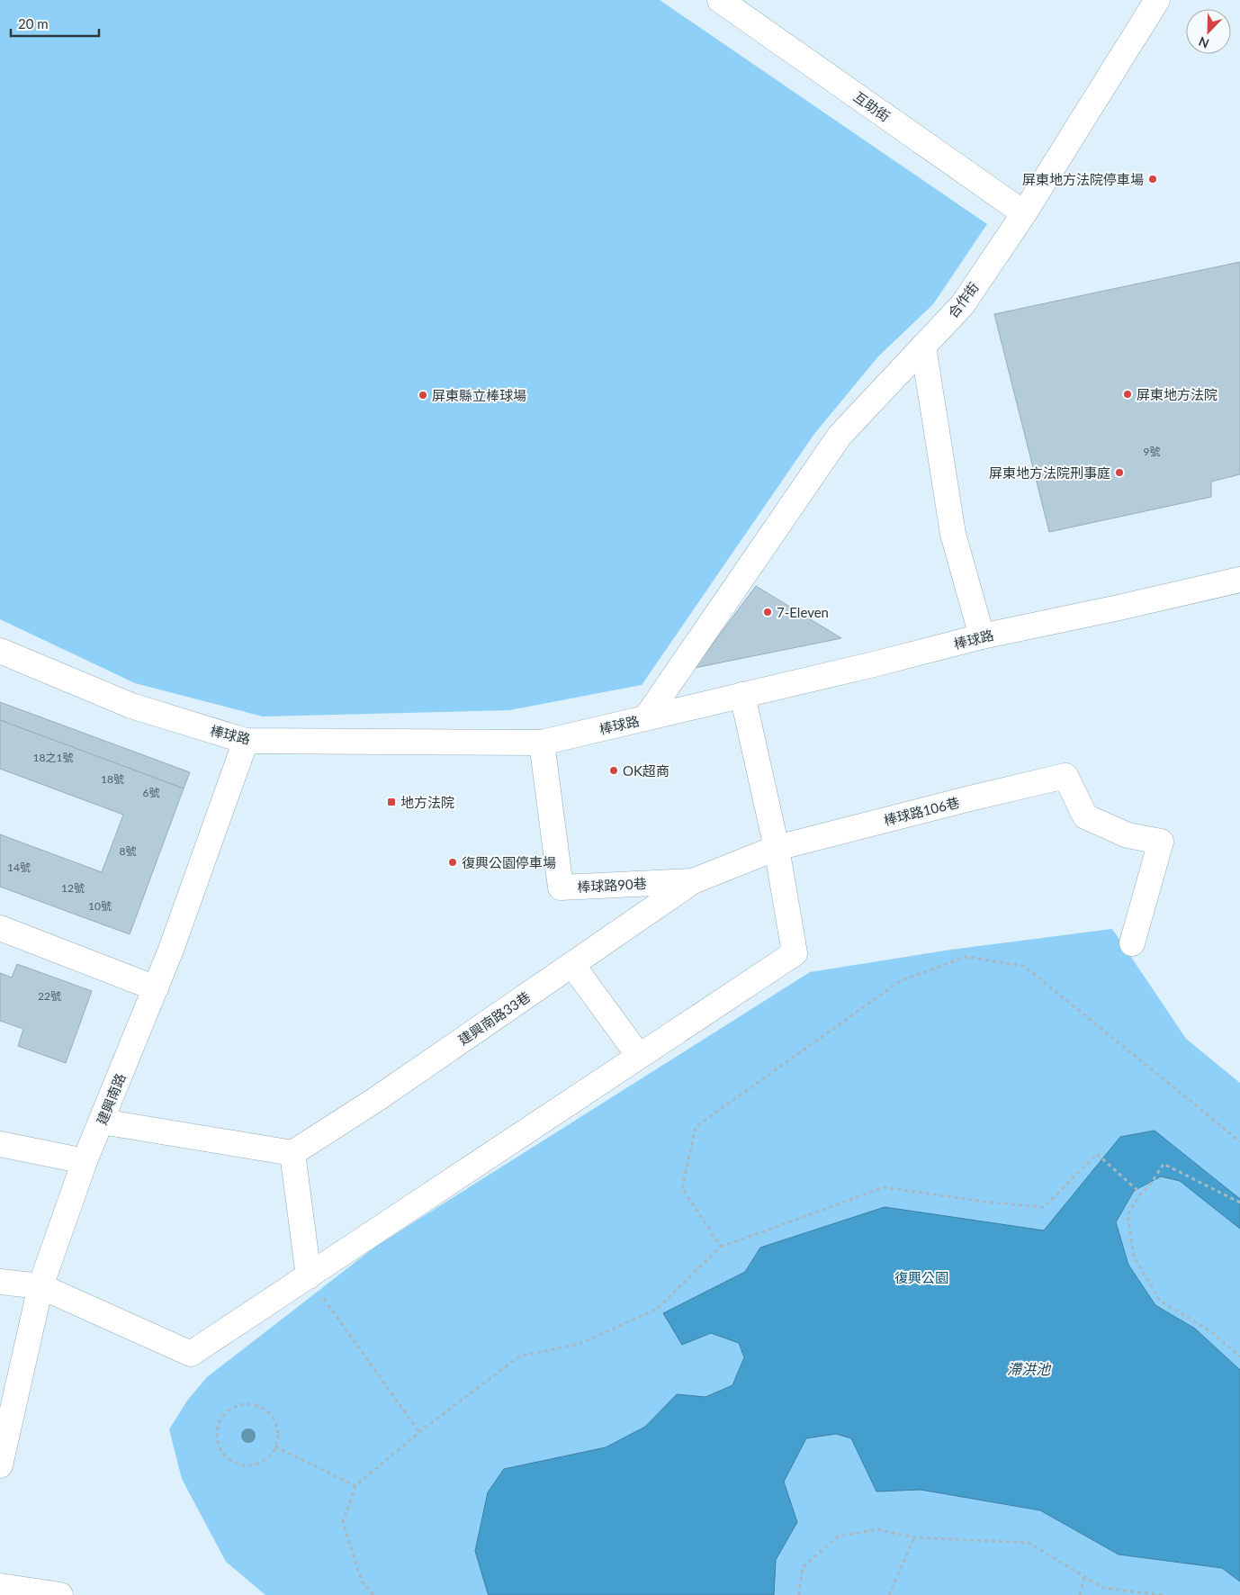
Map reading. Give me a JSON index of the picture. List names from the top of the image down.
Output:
{
  "streets": {
    "street": [
      "互助街",
      "合作街",
      "棒球路",
      "棒球路106巷",
      "棒球路90巷",
      "建興南路33巷",
      "建興南路"
    ]
  },
  "crossings": [
    ["互助街", "合作街"],
    ["合作街", "棒球路"],
    ["棒球路", "棒球路90巷"],
    ["棒球路", "建興南路"],
    ["棒球路106巷", "棒球路90巷"],
    ["棒球路90巷", "建興南路33巷"]
  ],
  "water": ["滯洪池"],
  "parks": ["復興公園"],
  "places": {
    "other": [
      "屏東地方法院停車場",
      "屏東地方法院",
      "屏東縣立棒球場",
      "屏東地方法院刑事庭",
      "7-Eleven",
      "OK超商",
      "復興公園停車場"
    ],
    "transit": ["地方法院"]
  },
  "house_numbers": [
    "9號",
    "18之1號",
    "18號",
    "6號",
    "8號",
    "14號",
    "12號",
    "10號",
    "22號"
  ],
  "scale_bar": "20 m",
  "north": "bottom left"
}
